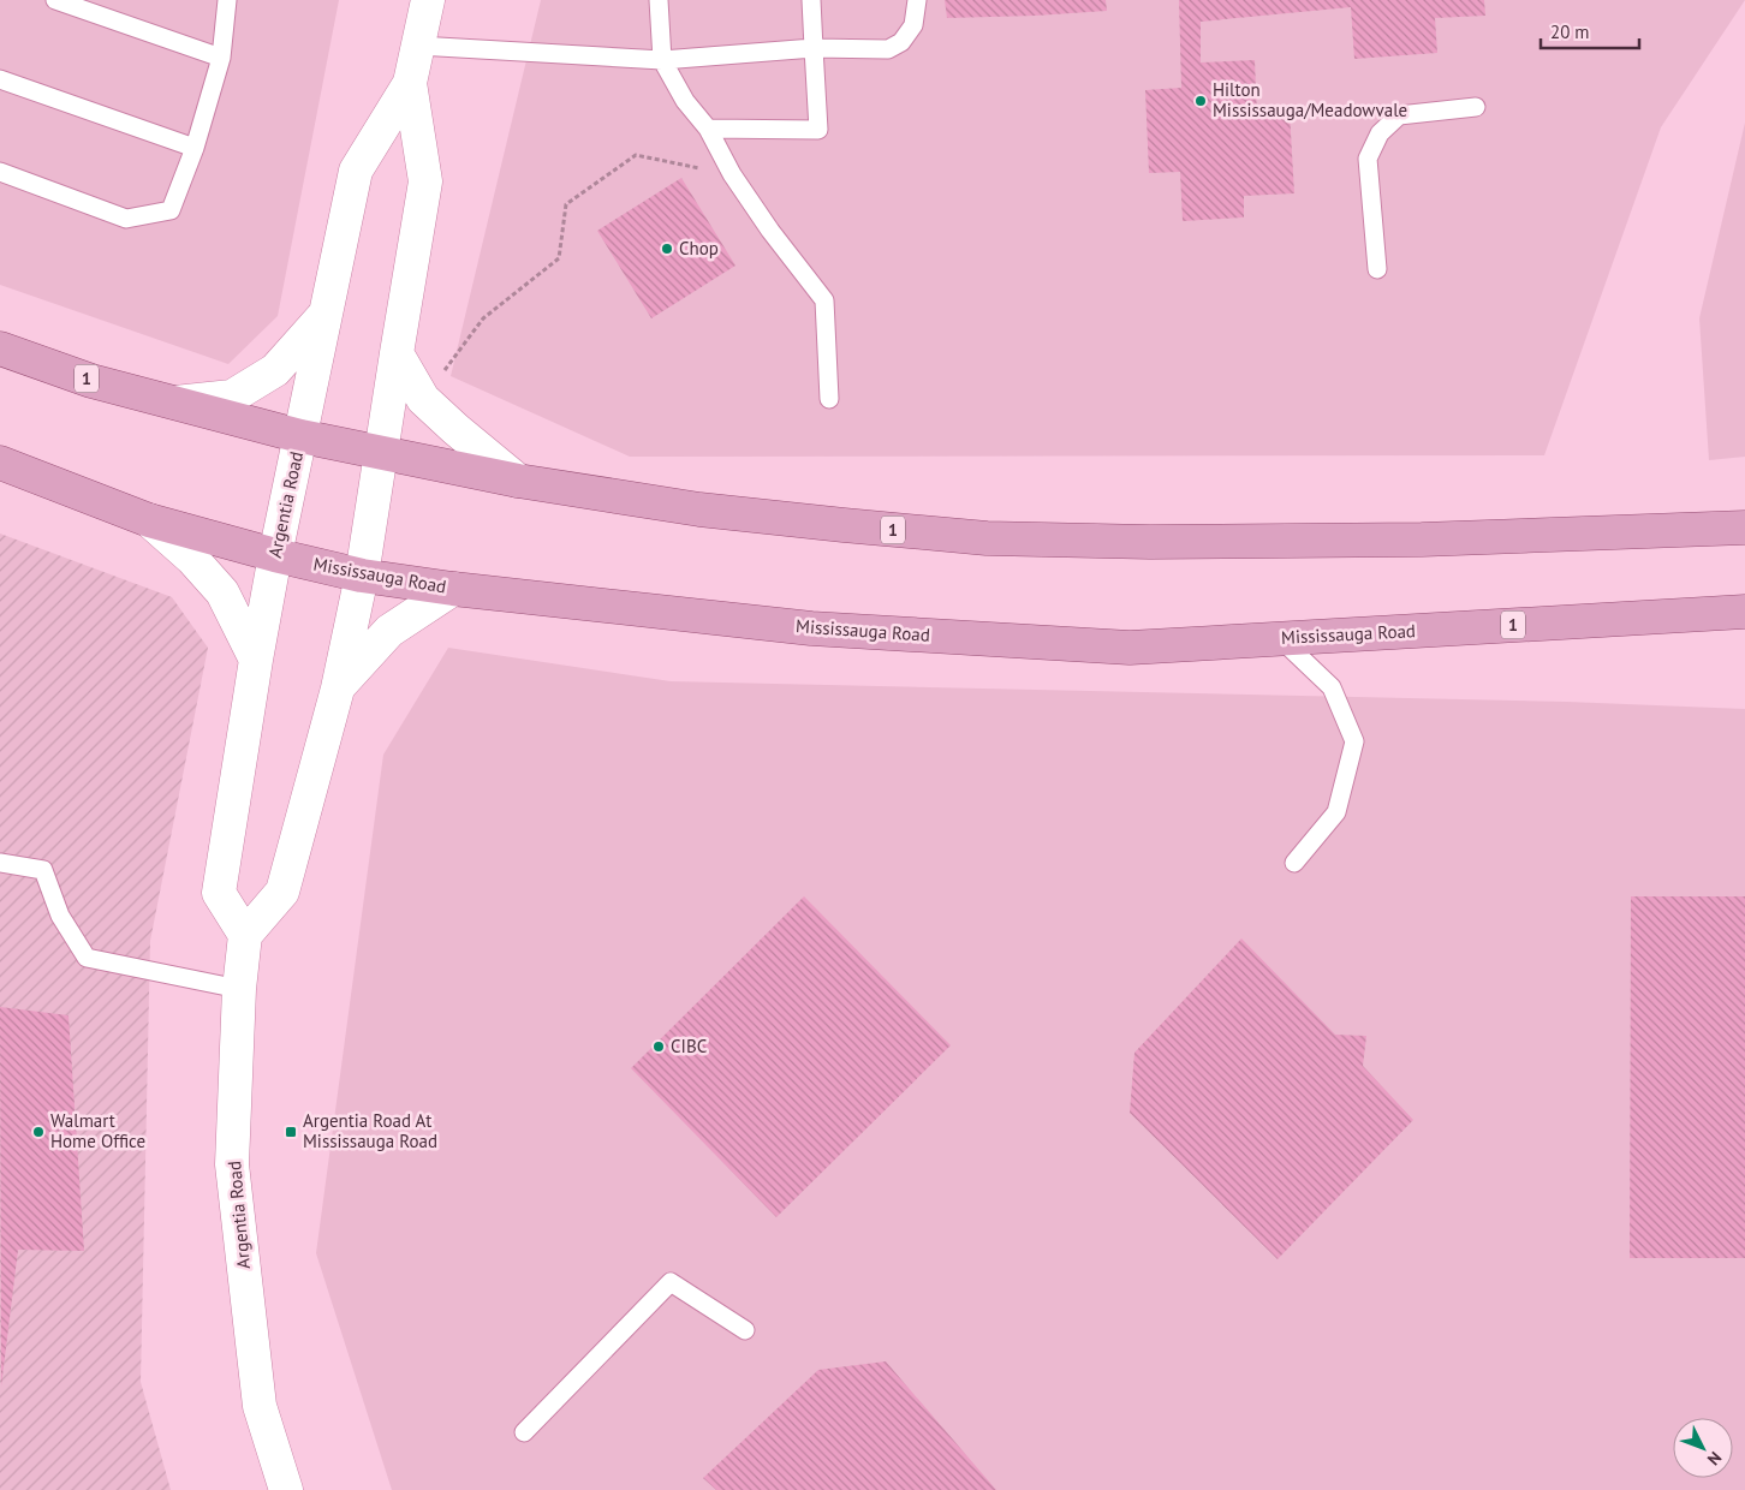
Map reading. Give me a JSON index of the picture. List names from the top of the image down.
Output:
{
  "streets": {
    "main road": ["1", "Mississauga Road"],
    "street": ["Argentia Road"]
  },
  "crossings": [
    ["1", "Argentia Road"],
    ["Argentia Road", "Mississauga Road"]
  ],
  "places": {
    "other": [
      "Hilton Mississauga/Meadowvale",
      "Chop",
      "CIBC",
      "Walmart Home Office"
    ],
    "transit": ["Argentia Road At Mississauga Road"]
  },
  "scale_bar": "20 m",
  "north": "bottom right"
}
